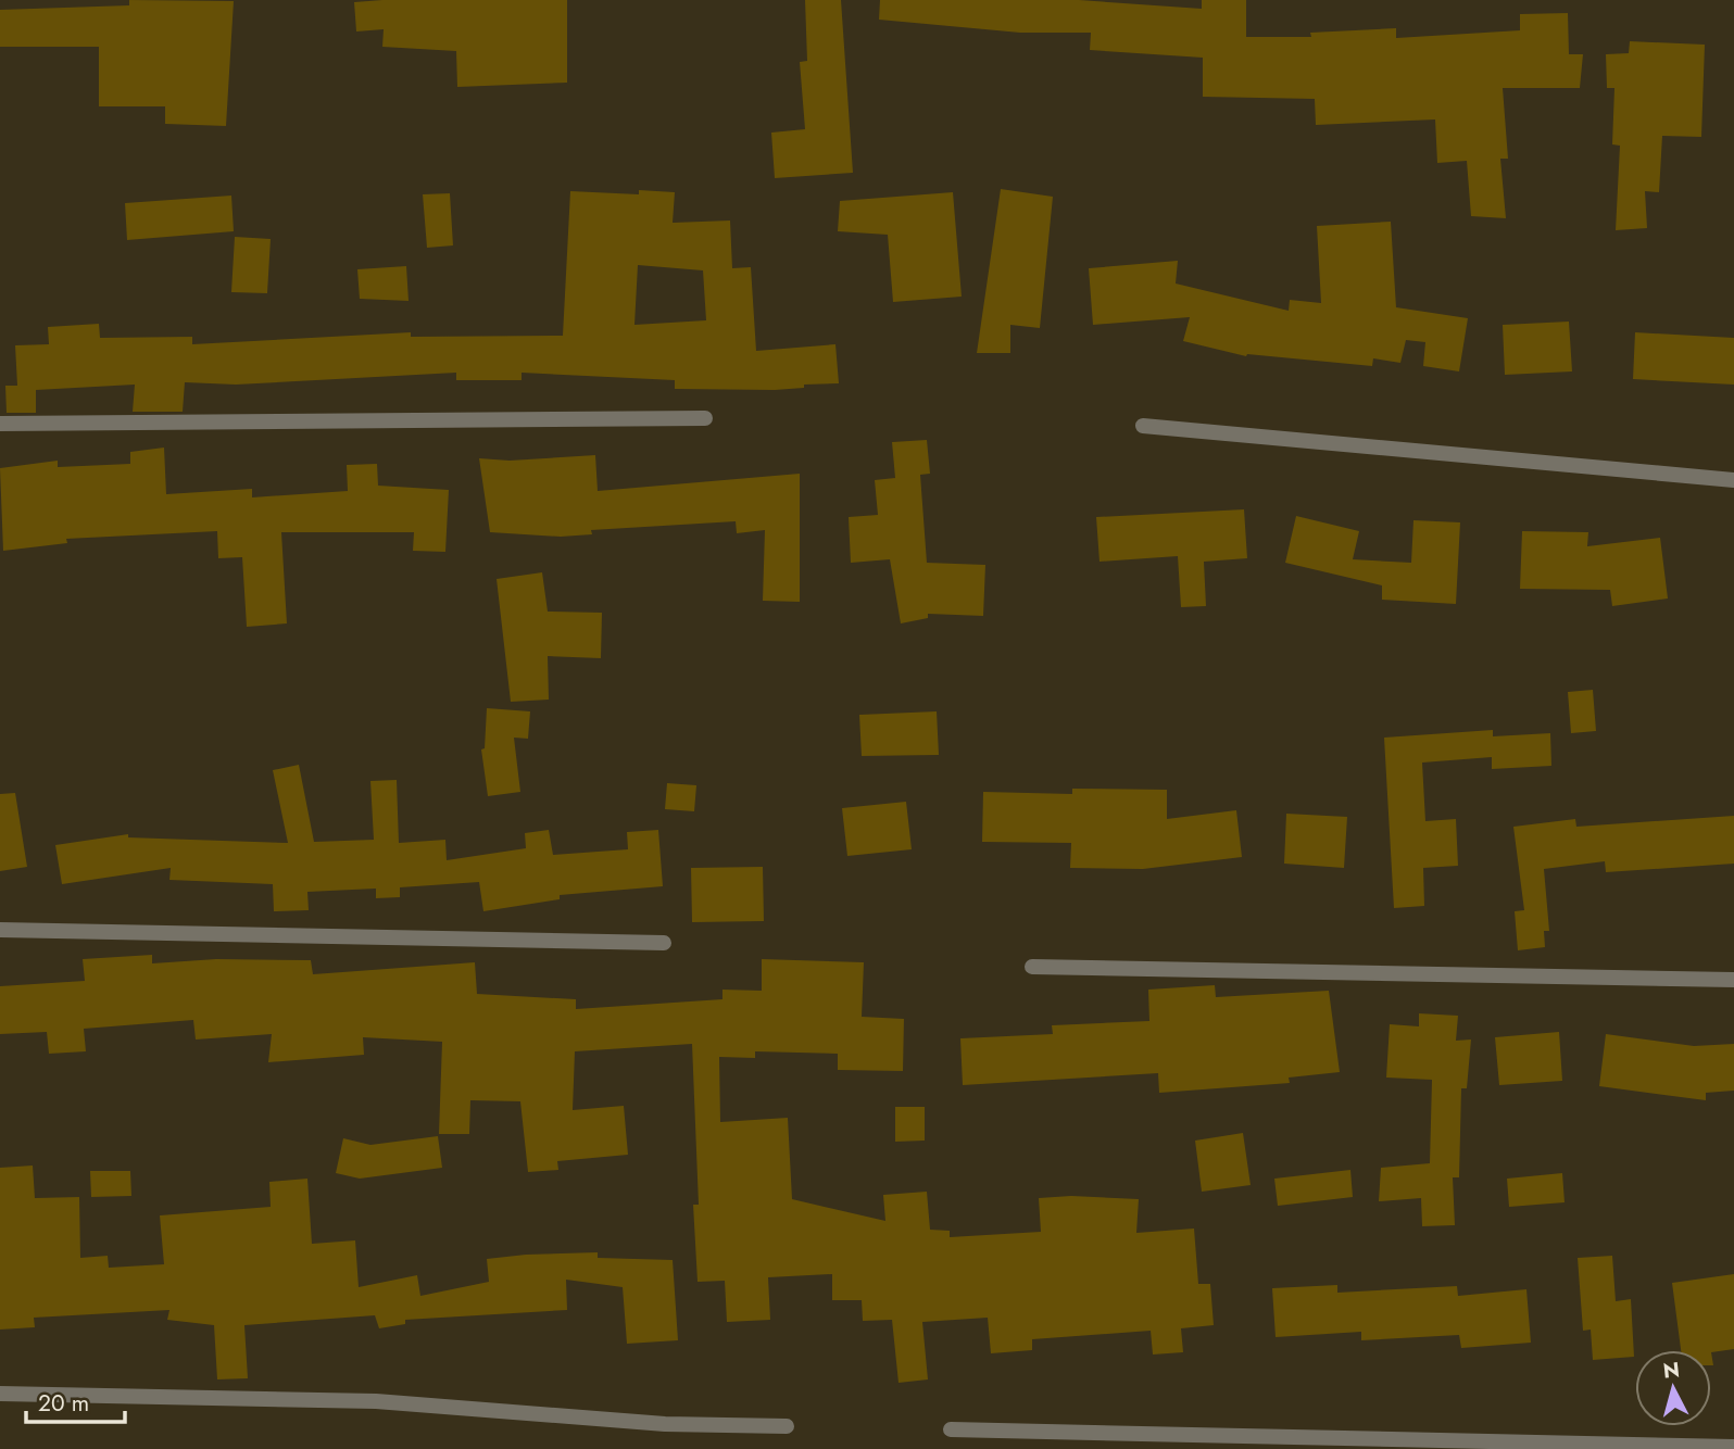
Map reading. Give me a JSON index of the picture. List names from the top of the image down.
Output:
{
  "scale_bar": "20 m",
  "north": "top"
}
